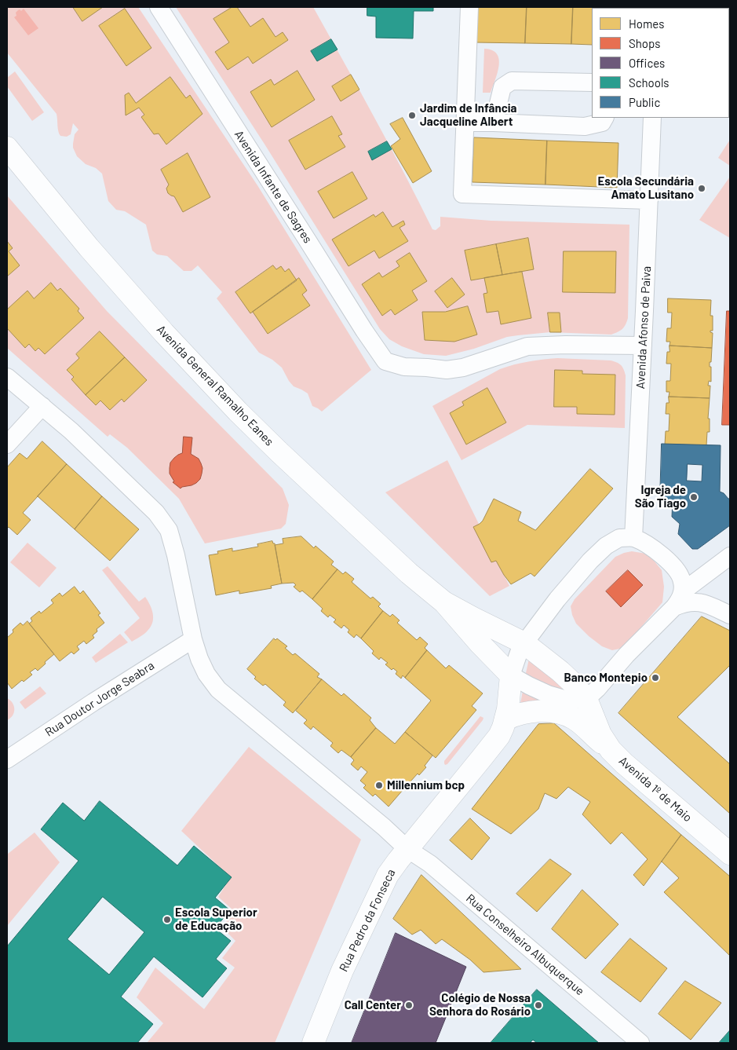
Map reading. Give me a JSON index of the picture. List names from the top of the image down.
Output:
{
  "streets": {
    "main road": ["Avenida General Ramalho Eanes", "Avenida 1º de Maio", "Rua Pedro da Fonseca"],
    "street": [
      "Avenida Infante de Sagres",
      "Avenida Afonso de Paiva",
      "Rua Doutor Jorge Seabra",
      "Rua Conselheiro Albuquerque"
    ]
  },
  "crossings": [
    ["Avenida Infante de Sagres", "Avenida Afonso de Paiva"],
    ["Avenida General Ramalho Eanes", "Avenida 1º de Maio"],
    ["Rua Doutor Jorge Seabra", "Rua Conselheiro Albuquerque"],
    ["Rua Pedro da Fonseca", "Rua Conselheiro Albuquerque"]
  ],
  "places": [
    "Jardim de Infância Jacqueline Albert",
    "Escola Secundária Amato Lusitano",
    "Igreja de São Tiago",
    "Banco Montepio",
    "Millennium bcp",
    "Escola Superior de Educação",
    "Call Center",
    "Colégio de Nossa Senhora do Rosário"
  ],
  "legend": [
    "Homes",
    "Shops",
    "Offices",
    "Schools",
    "Public"
  ]
}
